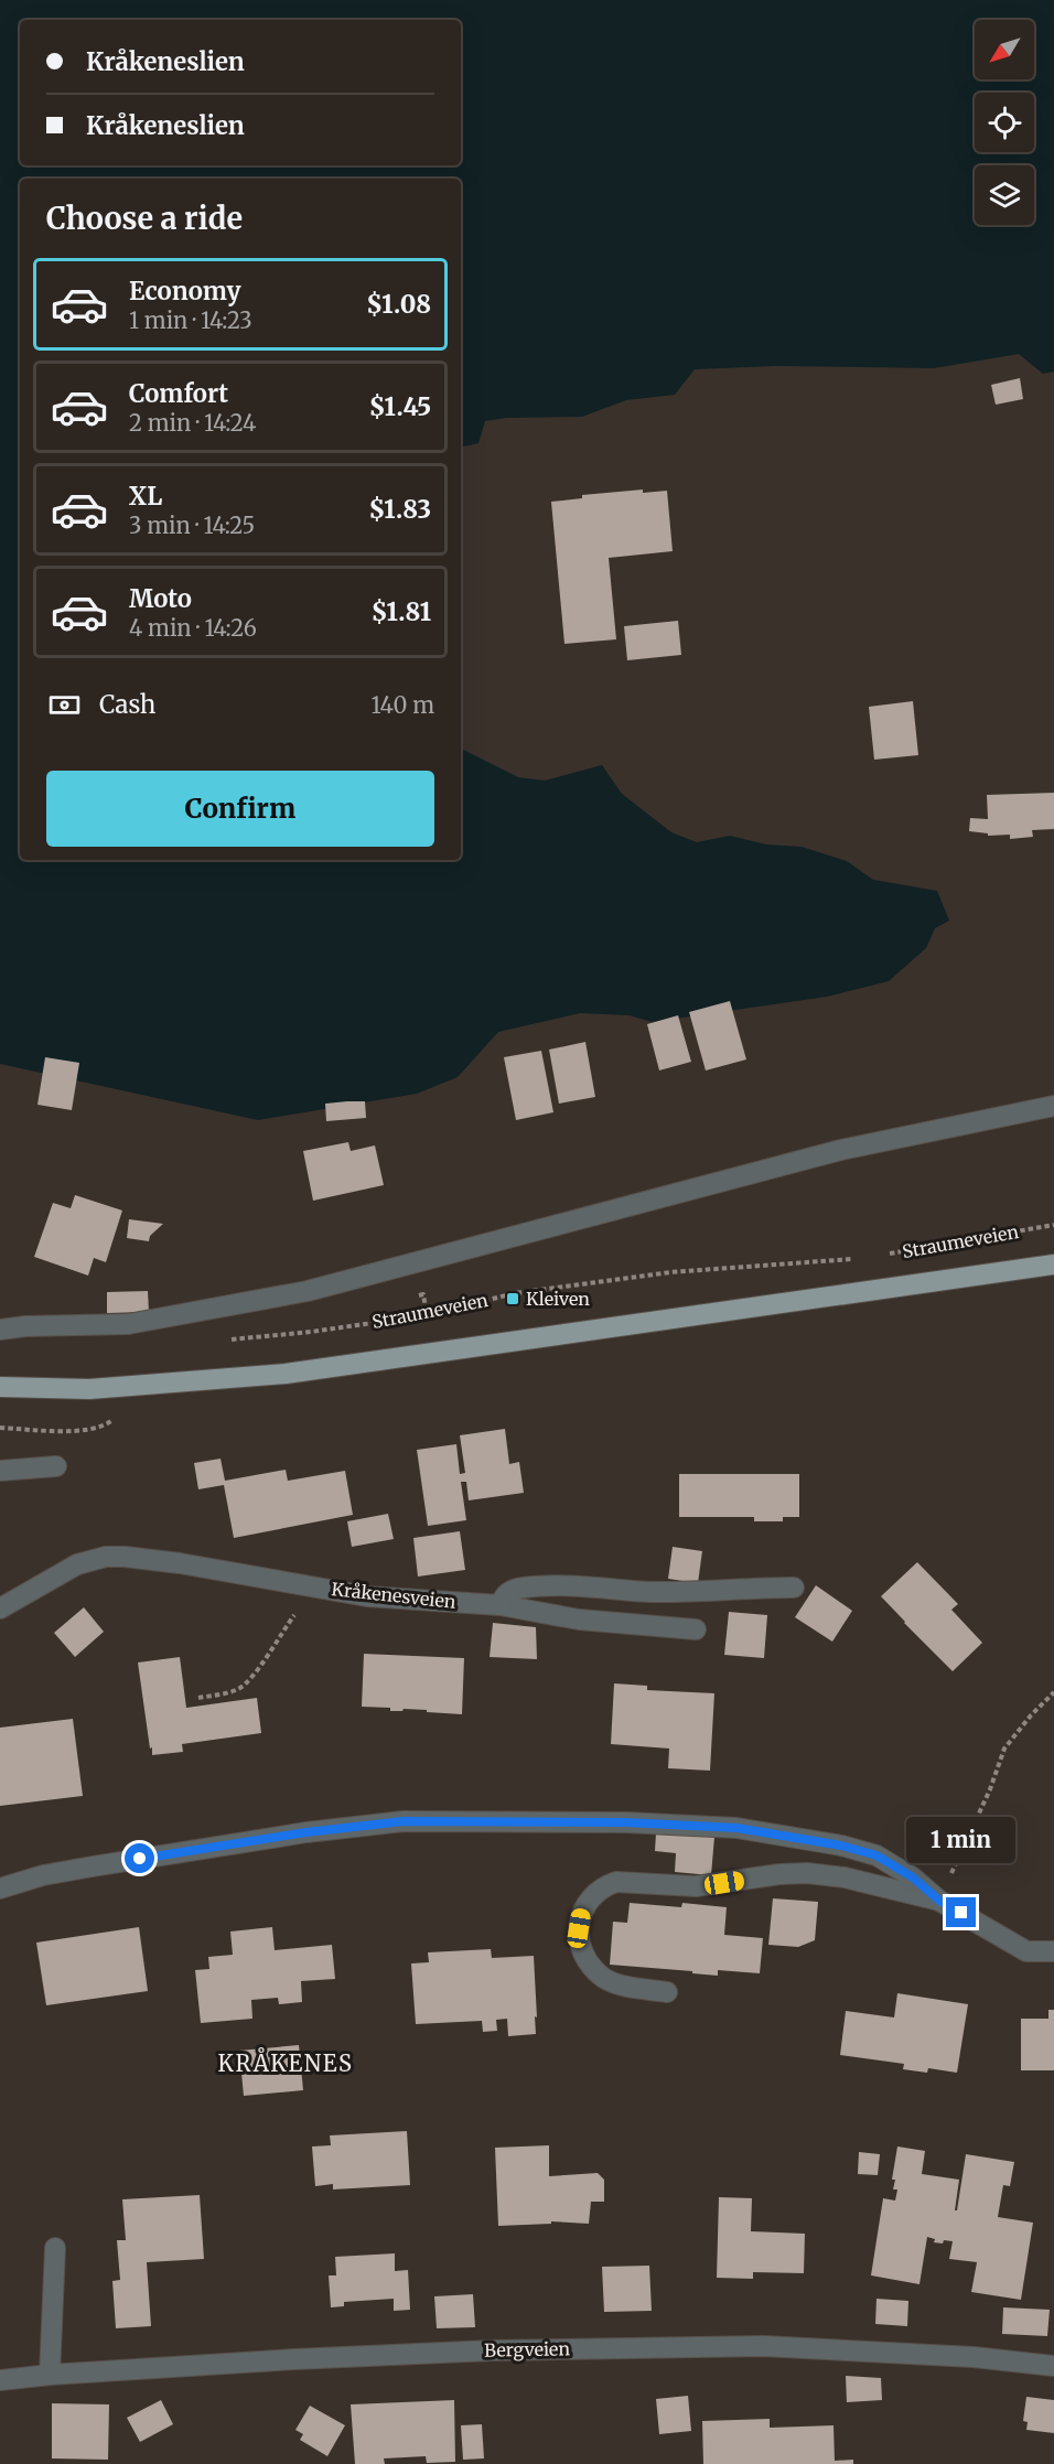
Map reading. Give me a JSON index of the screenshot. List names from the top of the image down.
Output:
{
  "streets": {
    "main road": ["Straumeveien"],
    "street": ["Kråkenesveien", "Bergveien"]
  },
  "districts": ["KRÅKENES"],
  "places": {
    "transit": ["Kleiven"]
  },
  "north": "bottom left",
  "page": {
    "banner": ["Kråkeneslien", "Kråkeneslien"],
    "heading": "Choose a ride",
    "list": [
      {
        "name": "Economy",
        "note": "1 min · 14:23",
        "value": "$1.08"
      },
      {
        "name": "Comfort",
        "note": "2 min · 14:24",
        "value": "$1.45"
      },
      {
        "name": "XL",
        "note": "3 min · 14:25",
        "value": "$1.83"
      },
      {
        "name": "Moto",
        "note": "4 min · 14:26",
        "value": "$1.81"
      }
    ],
    "pay": ["Cash", "140 m"],
    "buttons": "Confirm",
    "bubble": "1 min"
  }
}
